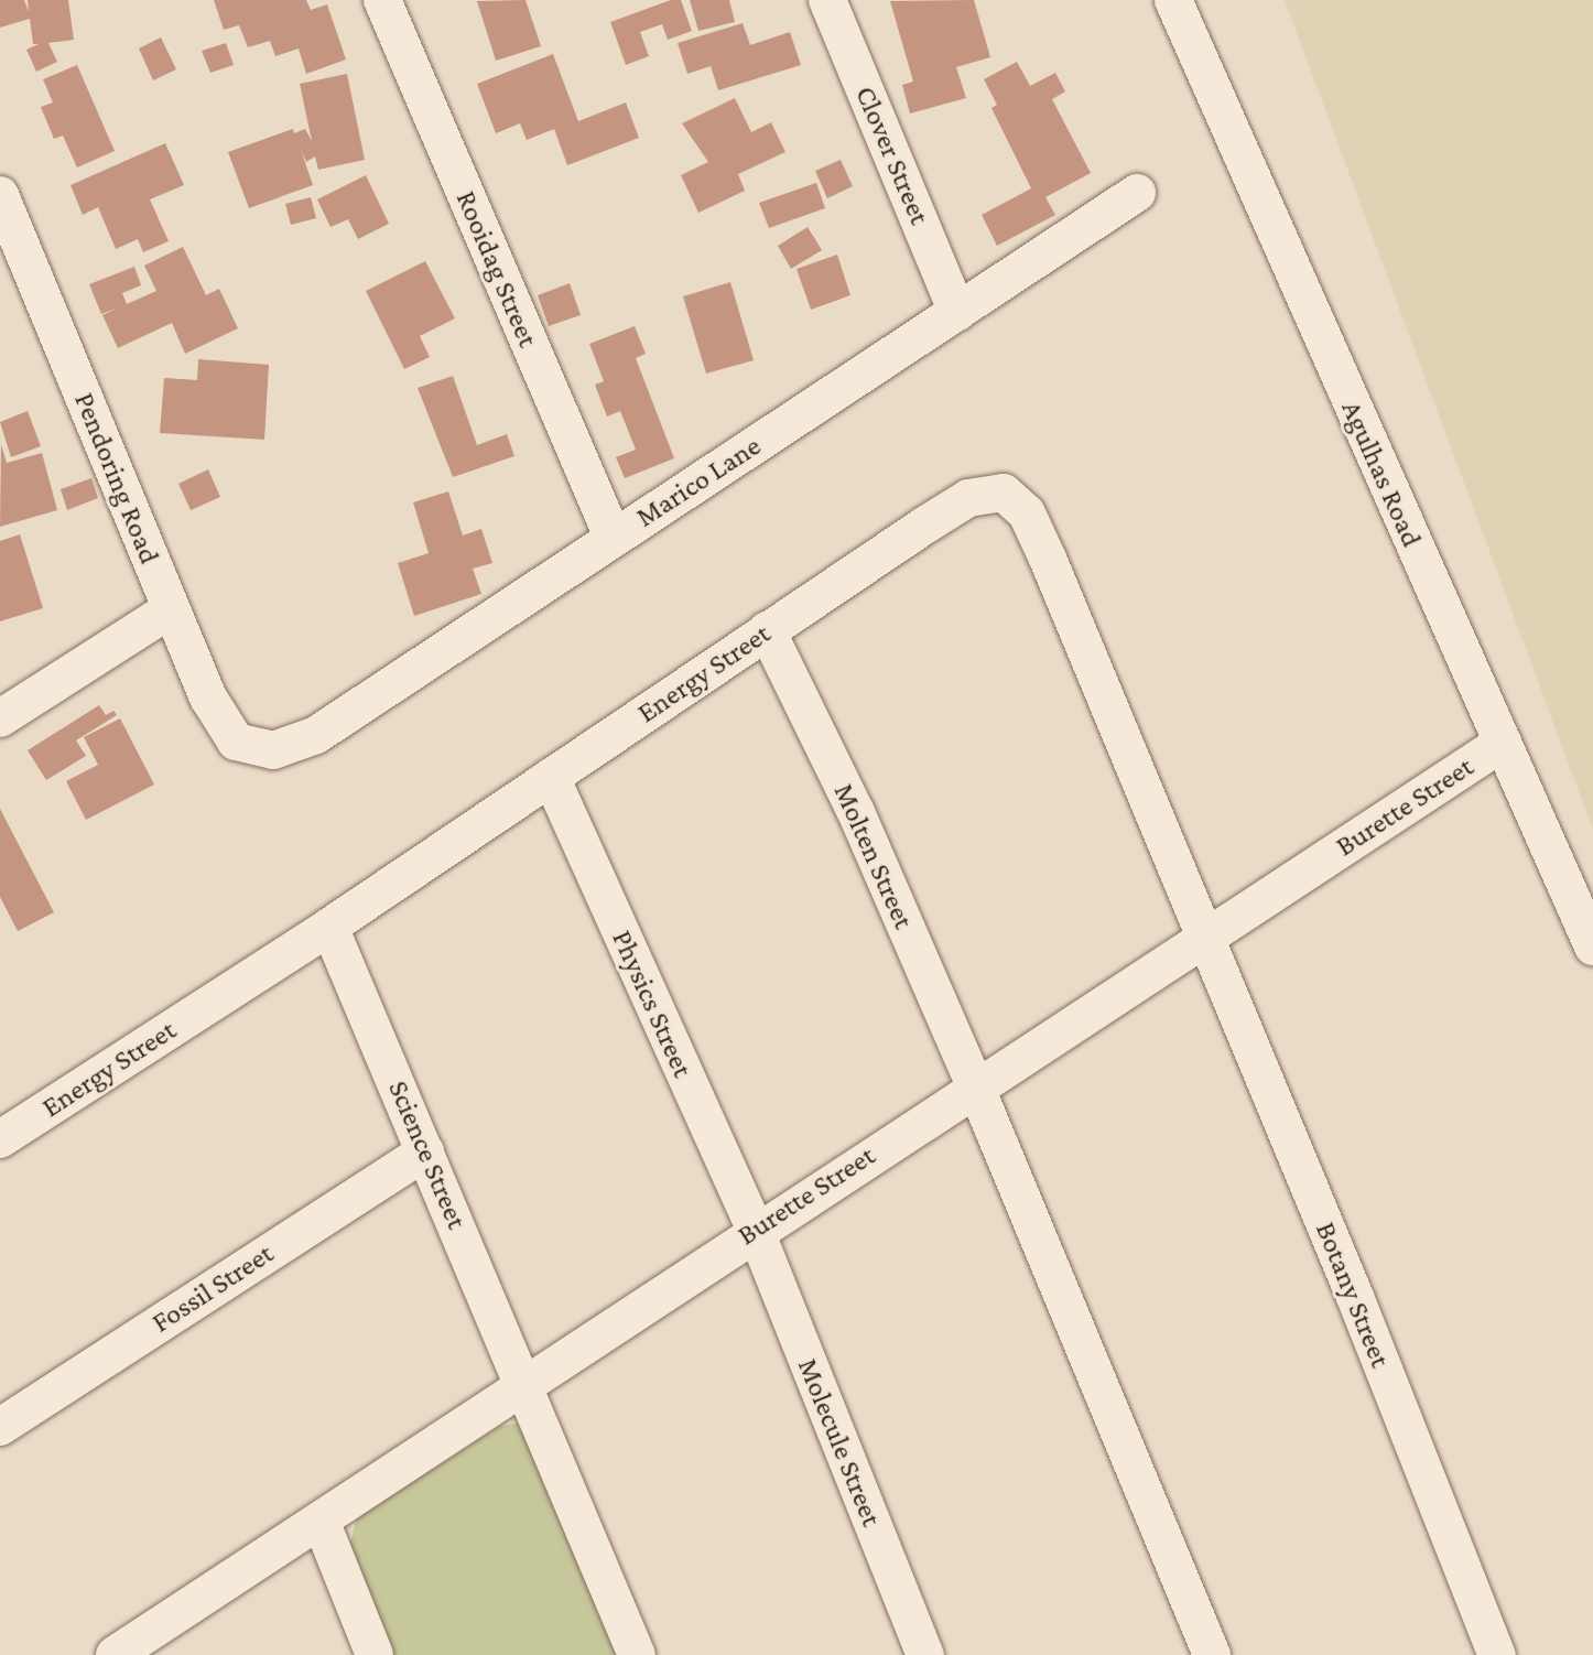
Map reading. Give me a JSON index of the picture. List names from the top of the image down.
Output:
{
  "streets": {
    "street": [
      "Clover Street",
      "Rooidag Street",
      "Agulhas Road",
      "Pendoring Road",
      "Marico Lane",
      "Energy Street",
      "Burette Street",
      "Molten Street",
      "Physics Street",
      "Science Street",
      "Fossil Street",
      "Botany Street",
      "Molecule Street"
    ]
  },
  "crossings": [
    ["Clover Street", "Marico Lane"],
    ["Rooidag Street", "Marico Lane"],
    ["Agulhas Road", "Burette Street"],
    ["Pendoring Road", "Marico Lane"],
    ["Energy Street", "Burette Street"],
    ["Energy Street", "Molten Street"],
    ["Energy Street", "Physics Street"],
    ["Energy Street", "Science Street"],
    ["Energy Street", "Botany Street"],
    ["Burette Street", "Molten Street"],
    ["Burette Street", "Physics Street"],
    ["Burette Street", "Science Street"],
    ["Burette Street", "Botany Street"],
    ["Burette Street", "Molecule Street"],
    ["Physics Street", "Molecule Street"],
    ["Science Street", "Fossil Street"]
  ]
}
